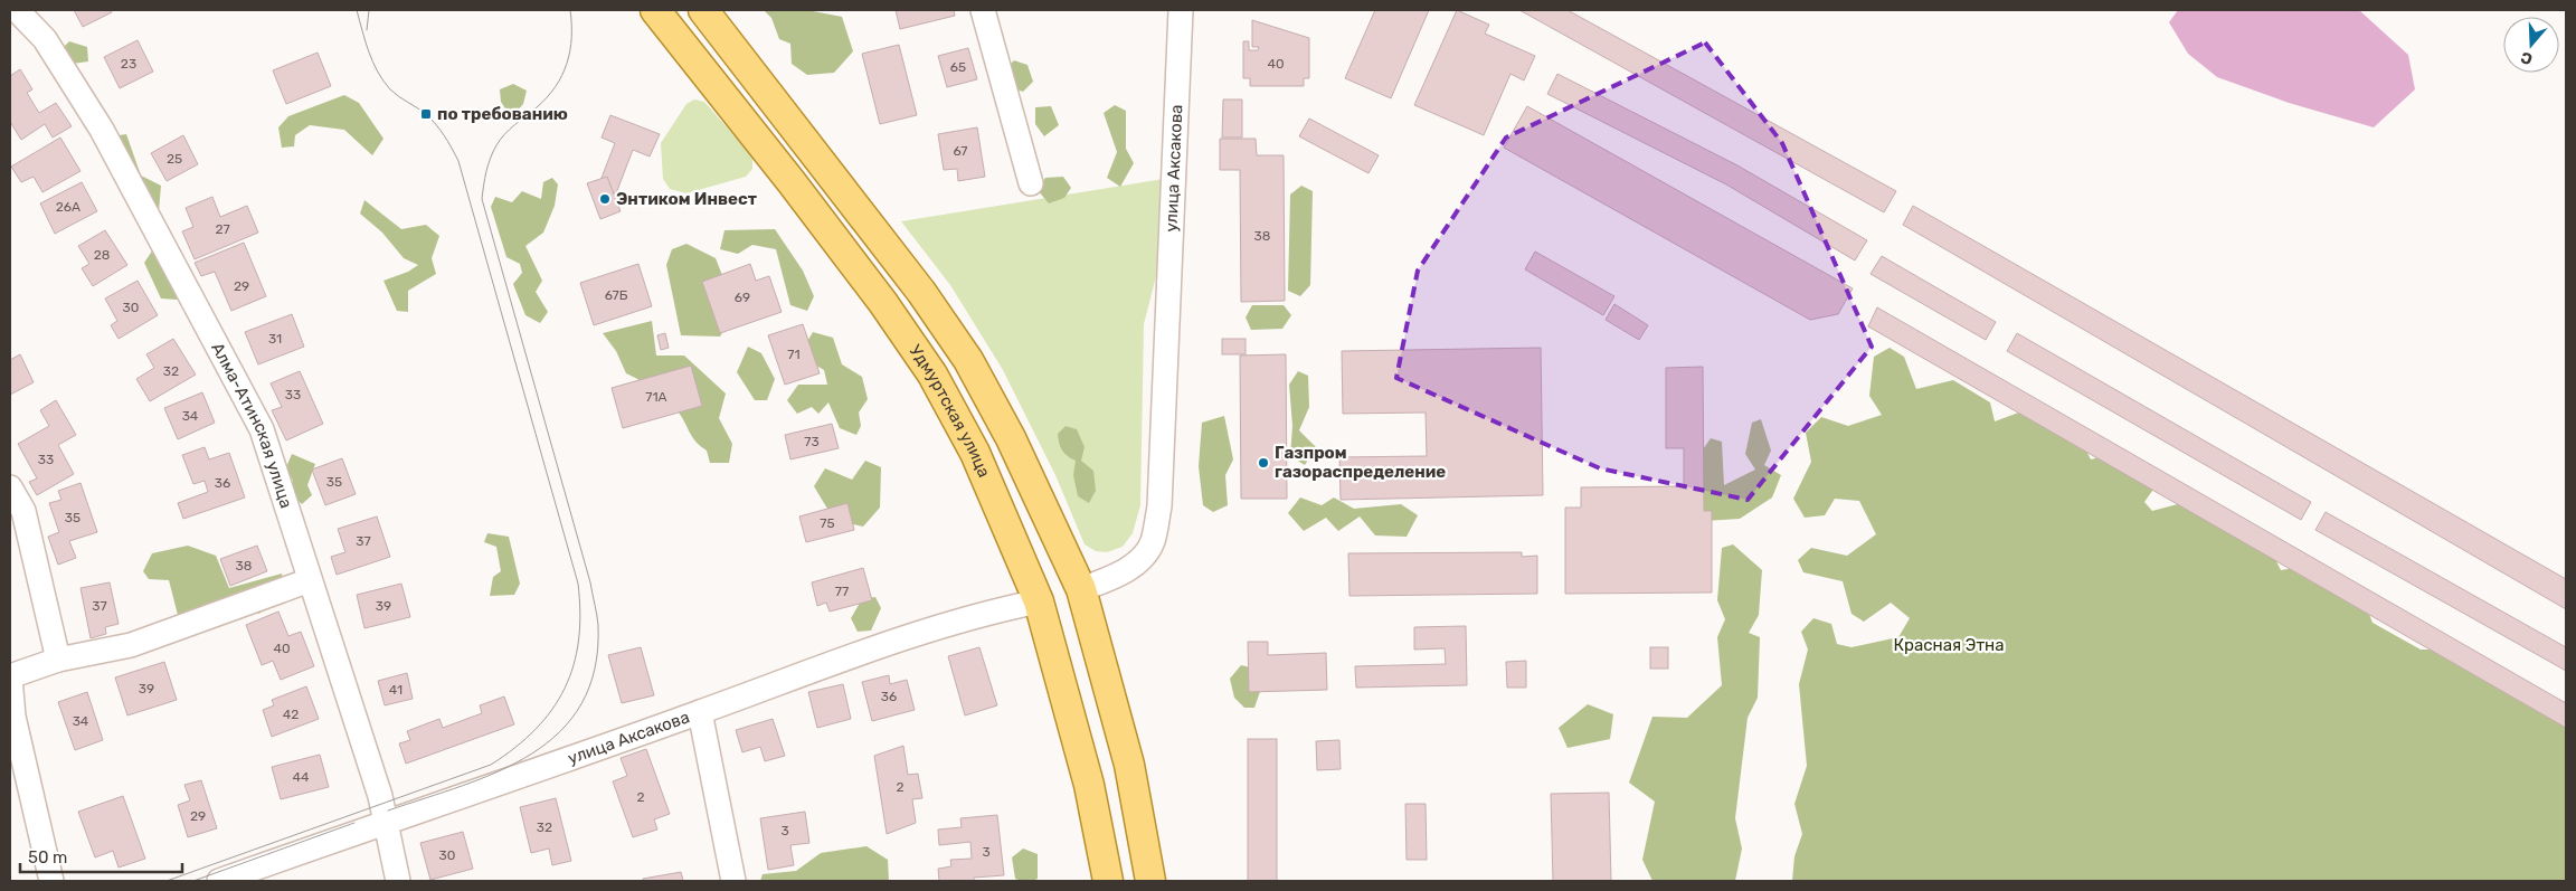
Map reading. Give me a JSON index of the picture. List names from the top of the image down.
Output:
{
  "streets": {
    "main road": ["Удмуртская улица"],
    "street": ["улица Аксакова", "Алма-Атинская улица"]
  },
  "crossings": [
    ["улица Аксакова", "Удмуртская улица"],
    ["улица Аксакова", "Алма-Атинская улица"]
  ],
  "parks": ["Красная Этна"],
  "places": {
    "transit": ["по требованию"],
    "other": ["Энтиком Инвест", "Газпром газораспределение"]
  },
  "house_numbers": [
    "23",
    "40",
    "65",
    "67",
    "25",
    "26А",
    "27",
    "38",
    "28",
    "29",
    "67Б",
    "69",
    "30",
    "31",
    "71",
    "32",
    "33",
    "71А",
    "34",
    "73",
    "33",
    "35",
    "36",
    "35",
    "75",
    "37",
    "38",
    "77",
    "37",
    "39",
    "40",
    "39",
    "41",
    "36",
    "42",
    "34",
    "44",
    "2",
    "2",
    "29",
    "32",
    "3",
    "3",
    "30"
  ],
  "scale_bar": "50 m",
  "north": "bottom"
}
